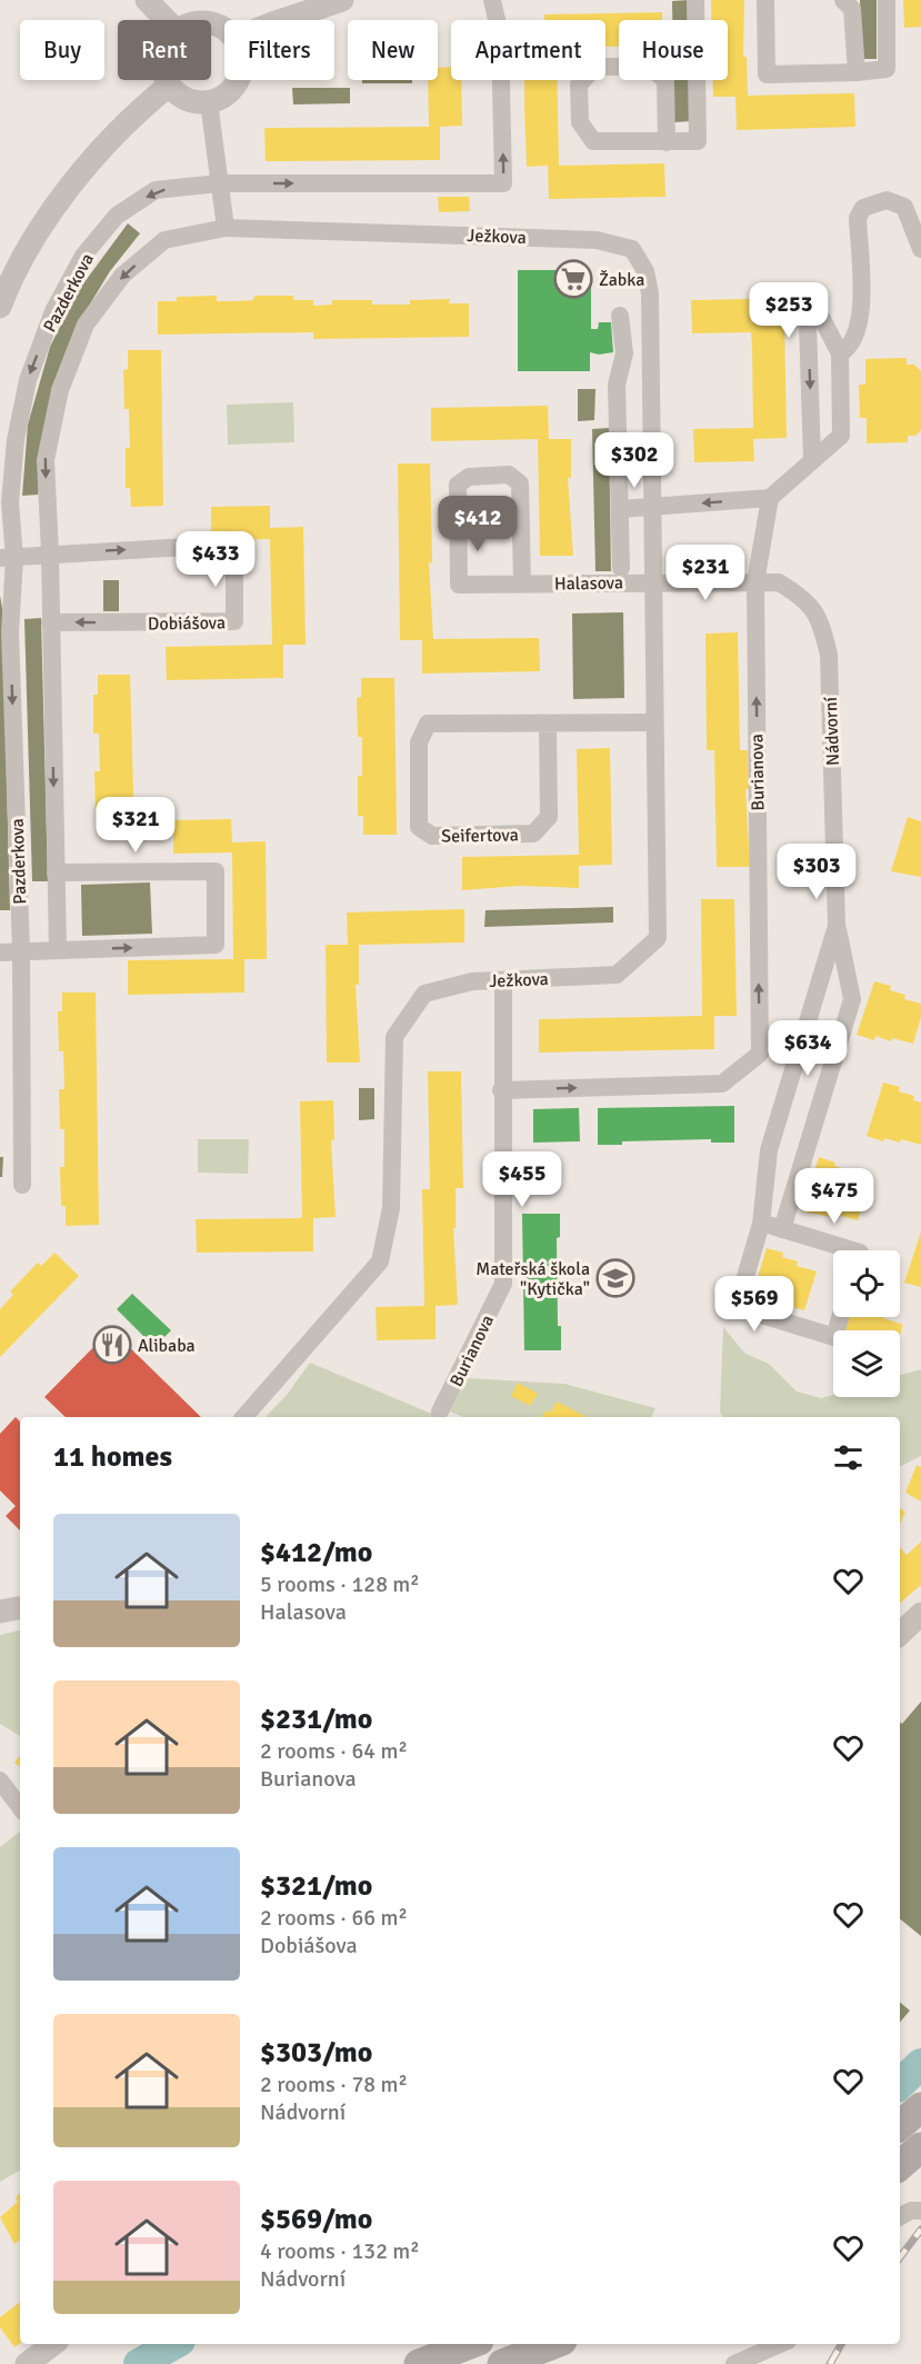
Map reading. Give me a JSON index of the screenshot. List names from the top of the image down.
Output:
{
  "streets": {
    "street": [
      "Ježkova",
      "Pazderkova",
      "Halasova",
      "Dobiášova",
      "Nádvorní",
      "Burianova",
      "Seifertova"
    ]
  },
  "crossings": [
    ["Ježkova", "Halasova"],
    ["Ježkova", "Burianova"],
    ["Ježkova", "Seifertova"],
    ["Pazderkova", "Dobiášova"],
    ["Nádvorní", "Burianova"]
  ],
  "places": {
    "supermarket": ["Žabka"],
    "school or university": ["Mateřská škola \"Kytička\""],
    "restaurant": ["Alibaba"]
  },
  "page": {
    "chip": [
      "Buy",
      "Rent",
      "Filters",
      "New",
      "Apartment",
      "House"
    ],
    "price": [
      "$253",
      "$302",
      "$412",
      "$433",
      "$231",
      "$321",
      "$303",
      "$634",
      "$455",
      "$475",
      "$569"
    ],
    "heading": "11 homes",
    "list": [
      {
        "name": "$412/mo",
        "note": "5 rooms · 128 m² · Halasova"
      },
      {
        "name": "$231/mo",
        "note": "2 rooms · 64 m² · Burianova"
      },
      {
        "name": "$321/mo",
        "note": "2 rooms · 66 m² · Dobiášova"
      },
      {
        "name": "$303/mo",
        "note": "2 rooms · 78 m² · Nádvorní"
      },
      {
        "name": "$569/mo",
        "note": "4 rooms · 132 m² · Nádvorní"
      }
    ]
  }
}
